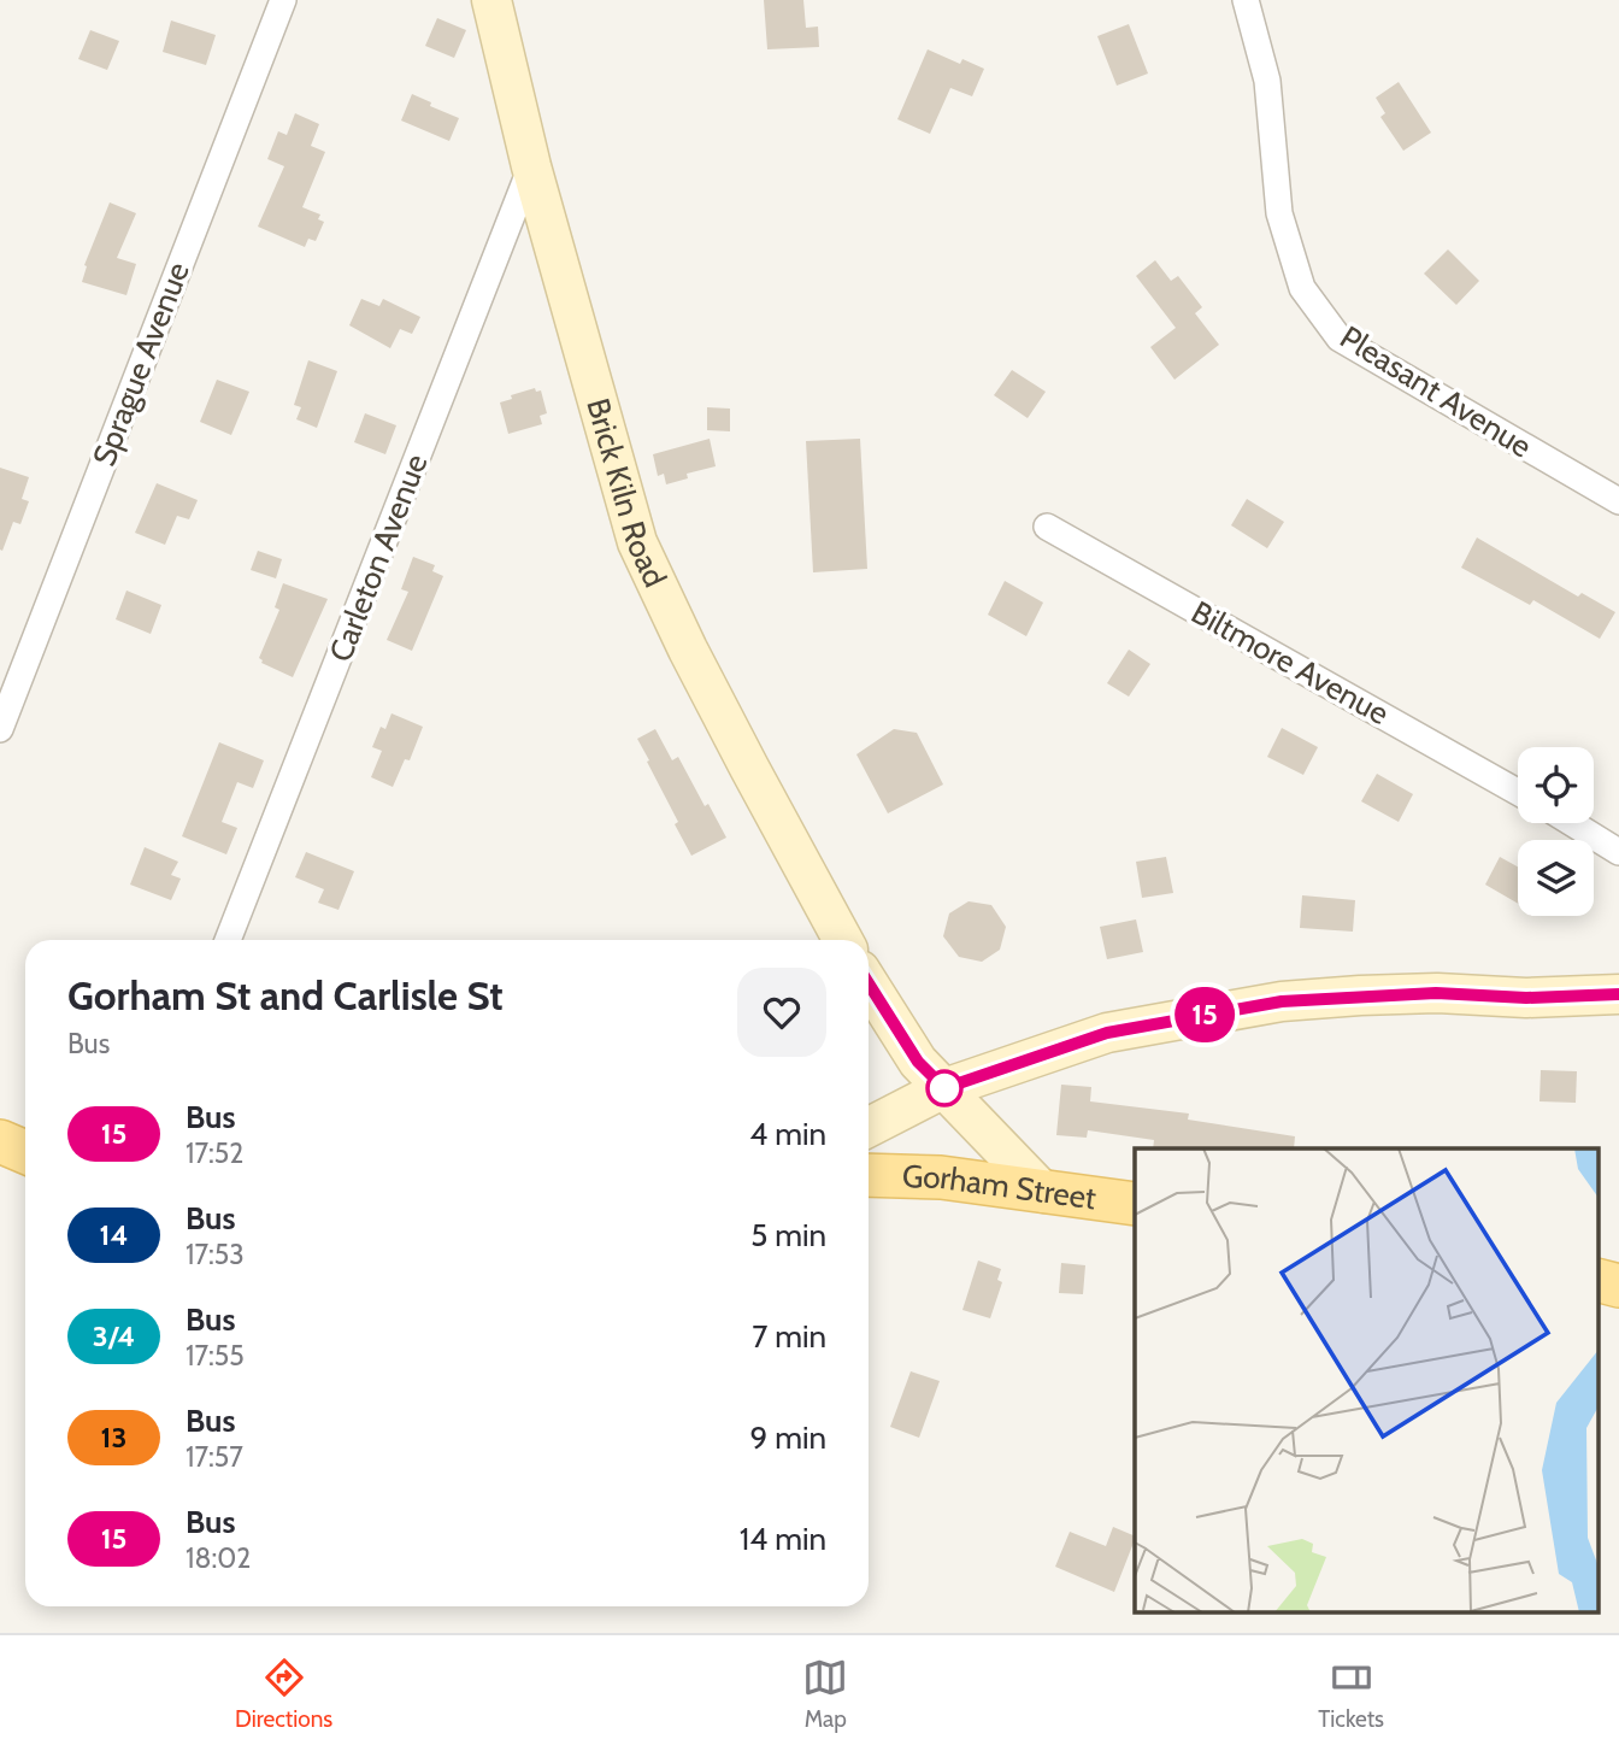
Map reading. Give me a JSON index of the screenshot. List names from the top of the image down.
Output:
{
  "streets": {
    "main road": ["Gorham Street"],
    "street": [
      "Sprague Avenue",
      "Pleasant Avenue",
      "Brick Kiln Road",
      "Carleton Avenue",
      "Biltmore Avenue"
    ]
  },
  "crossings": [
    ["Brick Kiln Road", "Carleton Avenue"]
  ],
  "lines": ["bus line 15"],
  "page": {
    "on_map": "15",
    "heading": ["Gorham St and Carlisle St", "Bus"],
    "list": [
      {
        "mark": "15",
        "name": "Bus",
        "note": "17:52",
        "value": "4 min"
      },
      {
        "mark": "14",
        "name": "Bus",
        "note": "17:53",
        "value": "5 min"
      },
      {
        "mark": "3/4",
        "name": "Bus",
        "note": "17:55",
        "value": "7 min"
      },
      {
        "mark": "13",
        "name": "Bus",
        "note": "17:57",
        "value": "9 min"
      },
      {
        "mark": "15",
        "name": "Bus",
        "note": "18:02",
        "value": "14 min"
      }
    ],
    "tabs": ["Directions", "Map", "Tickets"]
  }
}
